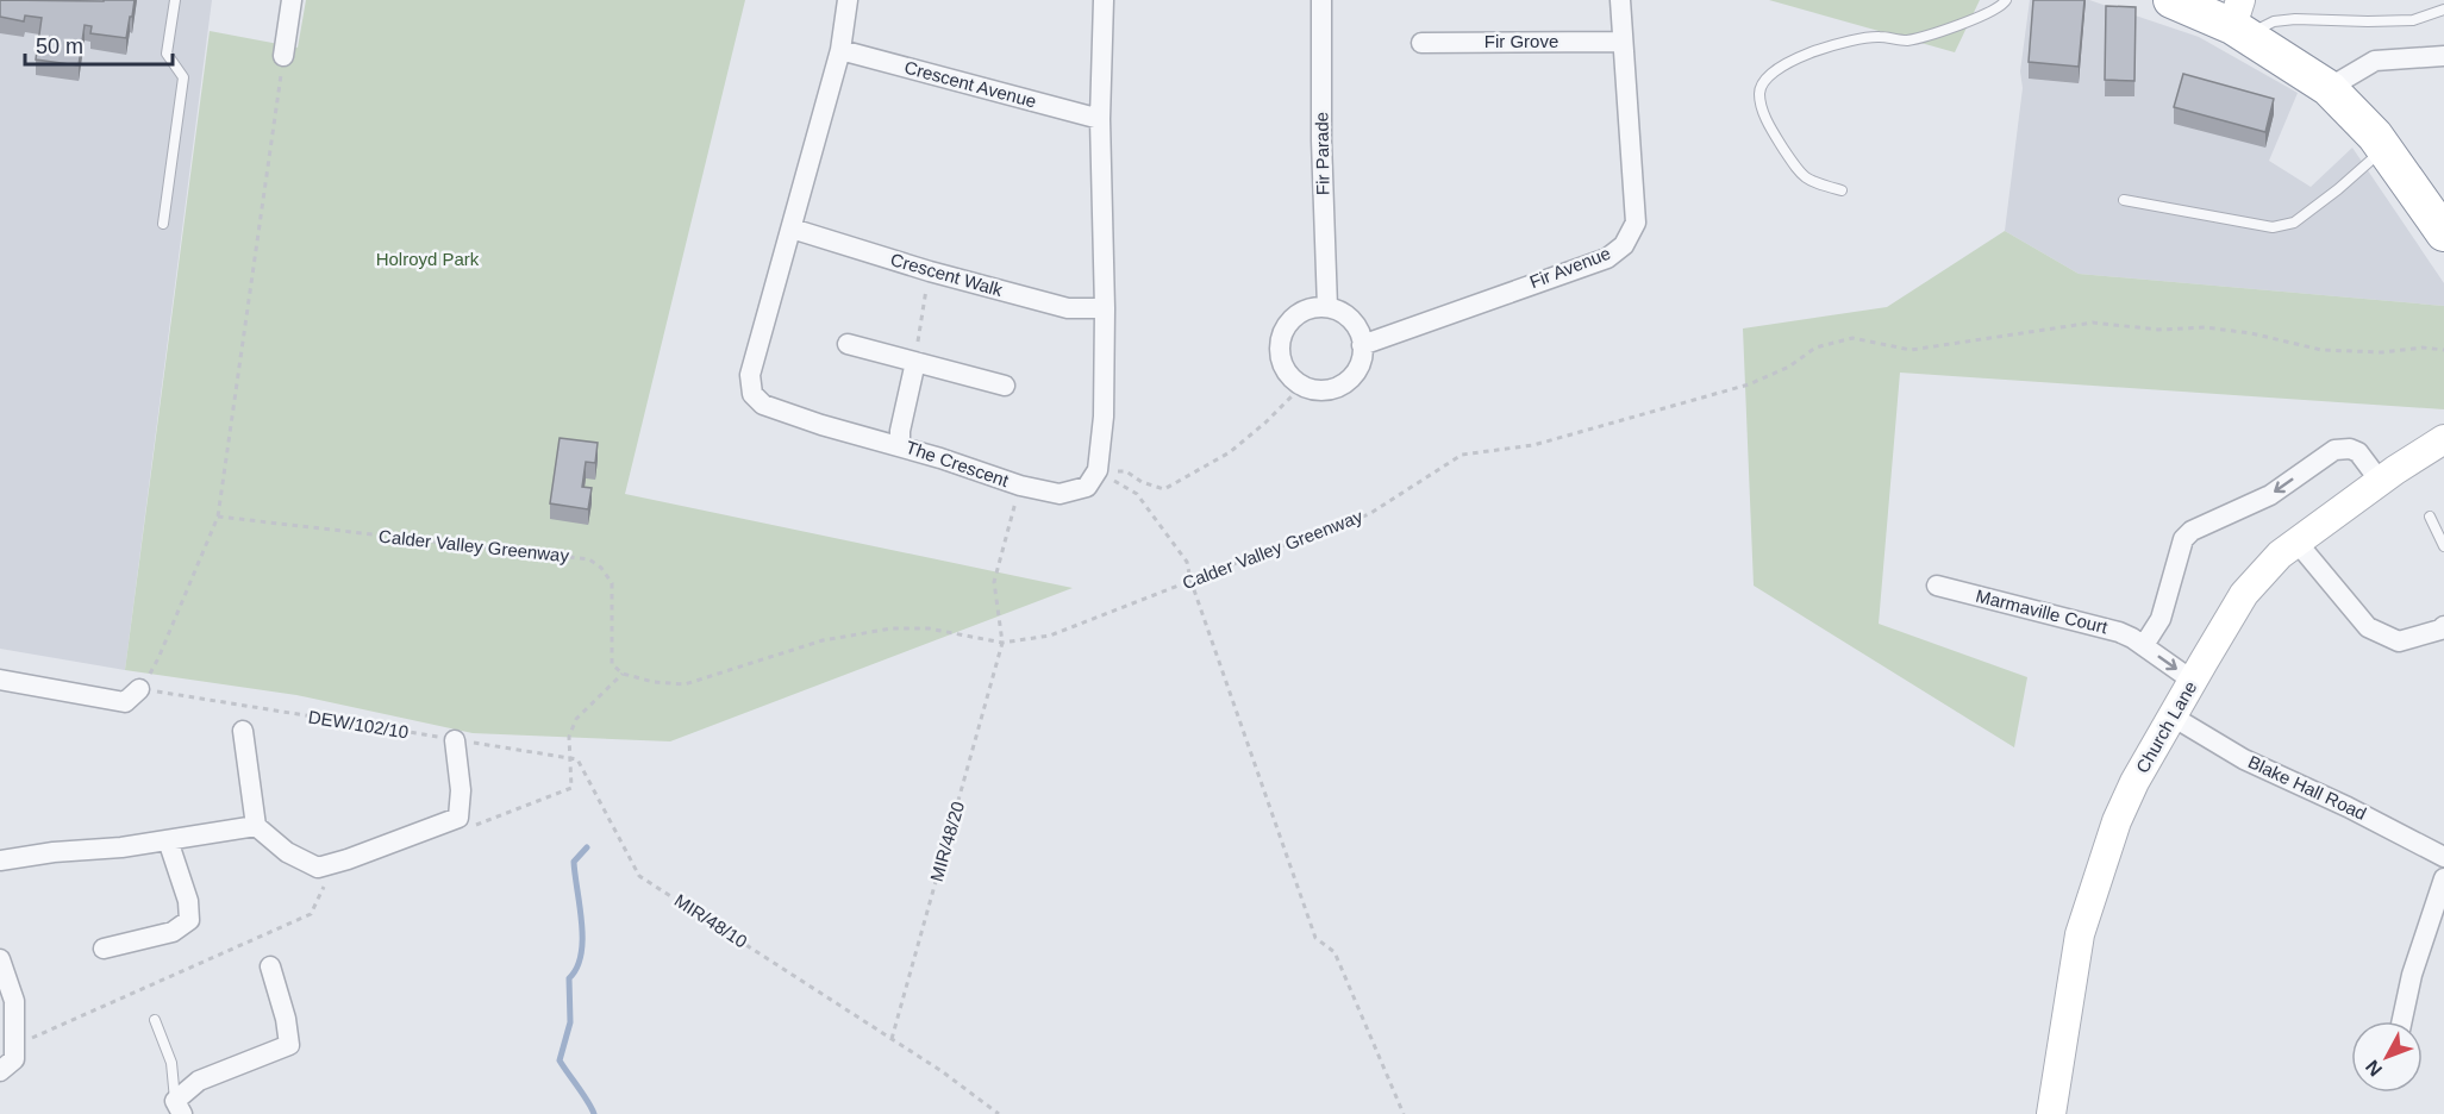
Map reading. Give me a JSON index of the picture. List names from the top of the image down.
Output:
{
  "streets": {
    "street": [
      "Fir Grove",
      "Crescent Avenue",
      "Fir Parade",
      "Fir Avenue",
      "Crescent Walk",
      "The Crescent",
      "Marmaville Court",
      "Church Lane",
      "Blake Hall Road"
    ],
    "path": [
      "Calder Valley Greenway",
      "DEW/102/10",
      "MIR/48/20",
      "MIR/48/10"
    ]
  },
  "crossings": [
    ["Fir Grove", "Fir Avenue"],
    ["Crescent Avenue", "The Crescent"],
    ["Fir Parade", "Fir Avenue"],
    ["Crescent Walk", "The Crescent"],
    ["Calder Valley Greenway", "MIR/48/20"],
    ["Marmaville Court", "Church Lane"],
    ["DEW/102/10", "MIR/48/10"],
    ["Church Lane", "Blake Hall Road"],
    ["MIR/48/20", "MIR/48/10"]
  ],
  "parks": ["Holroyd Park"],
  "scale_bar": "50 m",
  "north": "bottom left"
}
